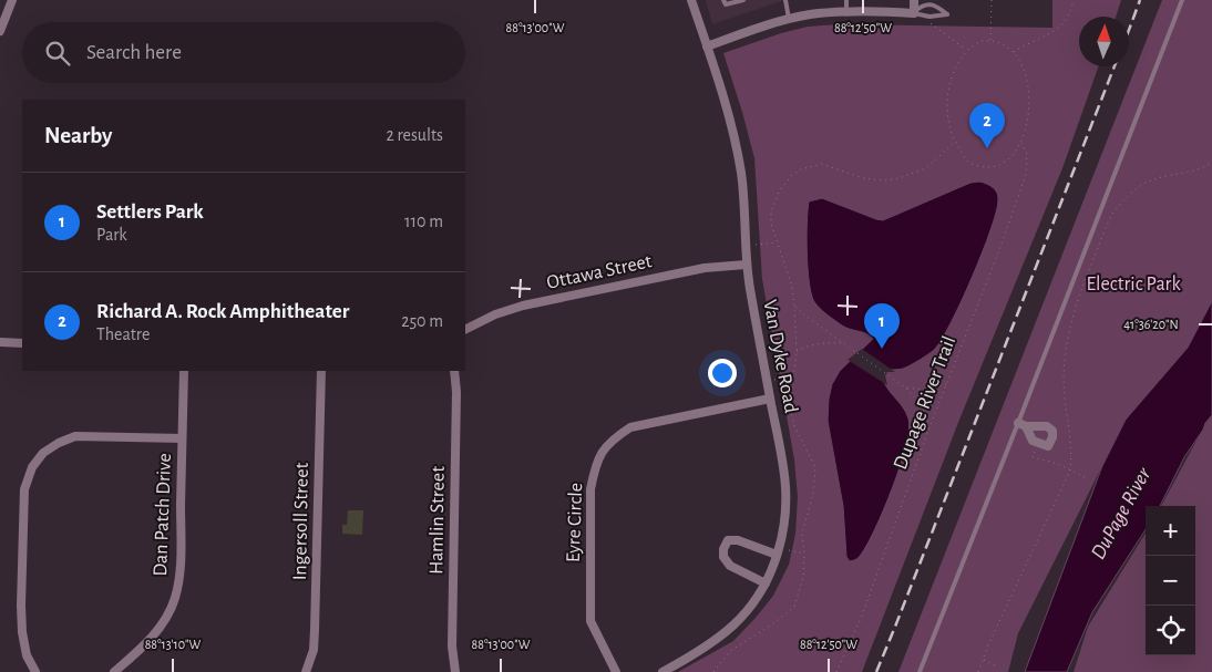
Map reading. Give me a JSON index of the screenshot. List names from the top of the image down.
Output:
{
  "streets": {
    "street": [
      "Ottawa Street",
      "Van Dyke Road",
      "Dan Patch Drive",
      "Hamlin Street",
      "Ingersoll Street",
      "Eyre Circle"
    ],
    "path": ["Dupage River Trail"]
  },
  "crossings": [
    ["Ottawa Street", "Van Dyke Road"],
    ["Van Dyke Road", "Eyre Circle"]
  ],
  "water": ["DuPage River"],
  "parks": ["Electric Park"],
  "north": "top",
  "page": {
    "search": "Search here",
    "heading": ["Nearby", "2 results"],
    "pins": ["2", "1"],
    "list": [
      {
        "mark": "1",
        "name": "Settlers Park",
        "note": "Park",
        "value": "110 m"
      },
      {
        "mark": "2",
        "name": "Richard A. Rock Amphitheater",
        "note": "Theatre",
        "value": "250 m"
      }
    ],
    "map_buttons": ["+", "−"]
  },
  "coordinates": [
    "88°13'00\"W",
    "88°12'50\"W",
    "41°36'20\"N",
    "88°13'10\"W"
  ]
}
